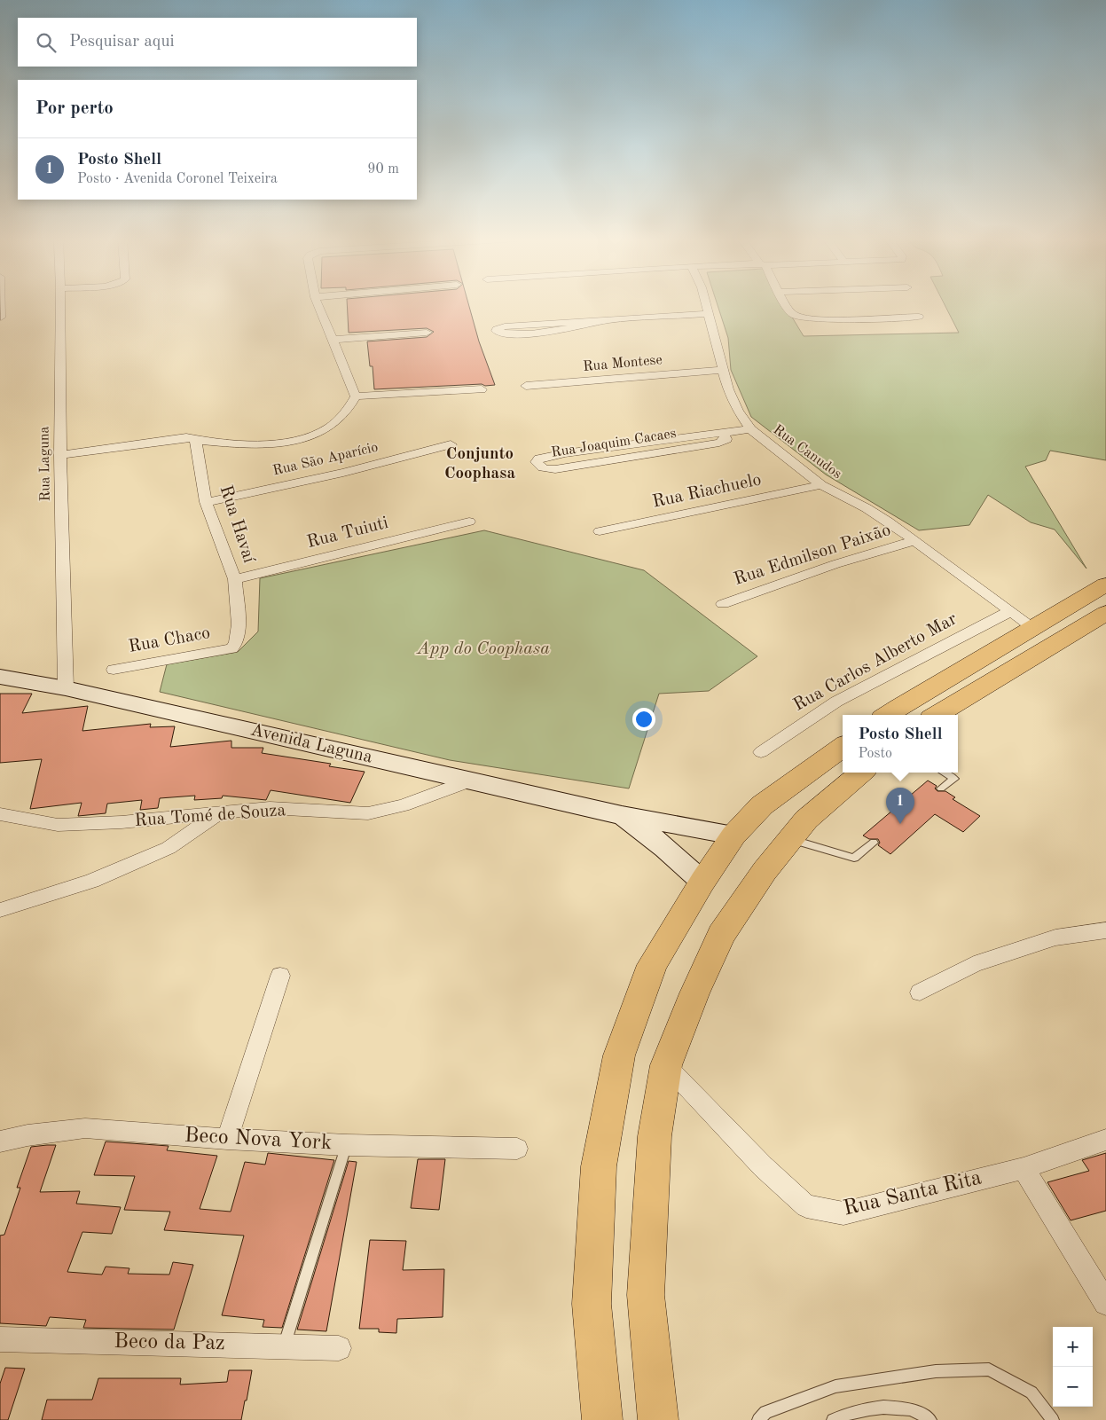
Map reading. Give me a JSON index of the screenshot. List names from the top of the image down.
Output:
{
  "streets": {
    "main road": ["Avenida Laguna"],
    "street": [
      "Rua Montese",
      "Rua Joaquim Cacaes",
      "Rua Canudos",
      "Rua São Aparício",
      "Rua Laguna",
      "Rua Riachuelo",
      "Rua Havaí",
      "Rua Tuiuti",
      "Rua Edmilson Paixão",
      "Rua Chaco",
      "Rua Carlos Alberto Mar",
      "Rua Tomé de Souza",
      "Beco Nova York",
      "Rua Santa Rita",
      "Beco da Paz"
    ]
  },
  "crossings": [
    ["Rua Montese", "Rua Canudos"],
    ["Rua Joaquim Cacaes", "Rua Canudos"],
    ["Rua Canudos", "Rua Riachuelo"],
    ["Rua Canudos", "Rua Edmilson Paixão"],
    ["Rua Canudos", "Rua Carlos Alberto Mar"],
    ["Rua São Aparício", "Rua Havaí"],
    ["Rua Laguna", "Avenida Laguna"],
    ["Rua Havaí", "Rua Tuiuti"],
    ["Rua Havaí", "Rua Chaco"],
    ["Avenida Laguna", "Rua Tomé de Souza"]
  ],
  "districts": ["Conjunto Coophasa"],
  "parks": ["App do Coophasa"],
  "page": {
    "search": "Pesquisar aqui",
    "heading": "Por perto",
    "list": [
      {
        "mark": "1",
        "name": "Posto Shell",
        "note": "Posto · Avenida Coronel Teixeira",
        "value": "90 m"
      }
    ],
    "popup": ["Posto Shell", "Posto"],
    "pins": "1",
    "map_buttons": ["+", "−"]
  }
}
